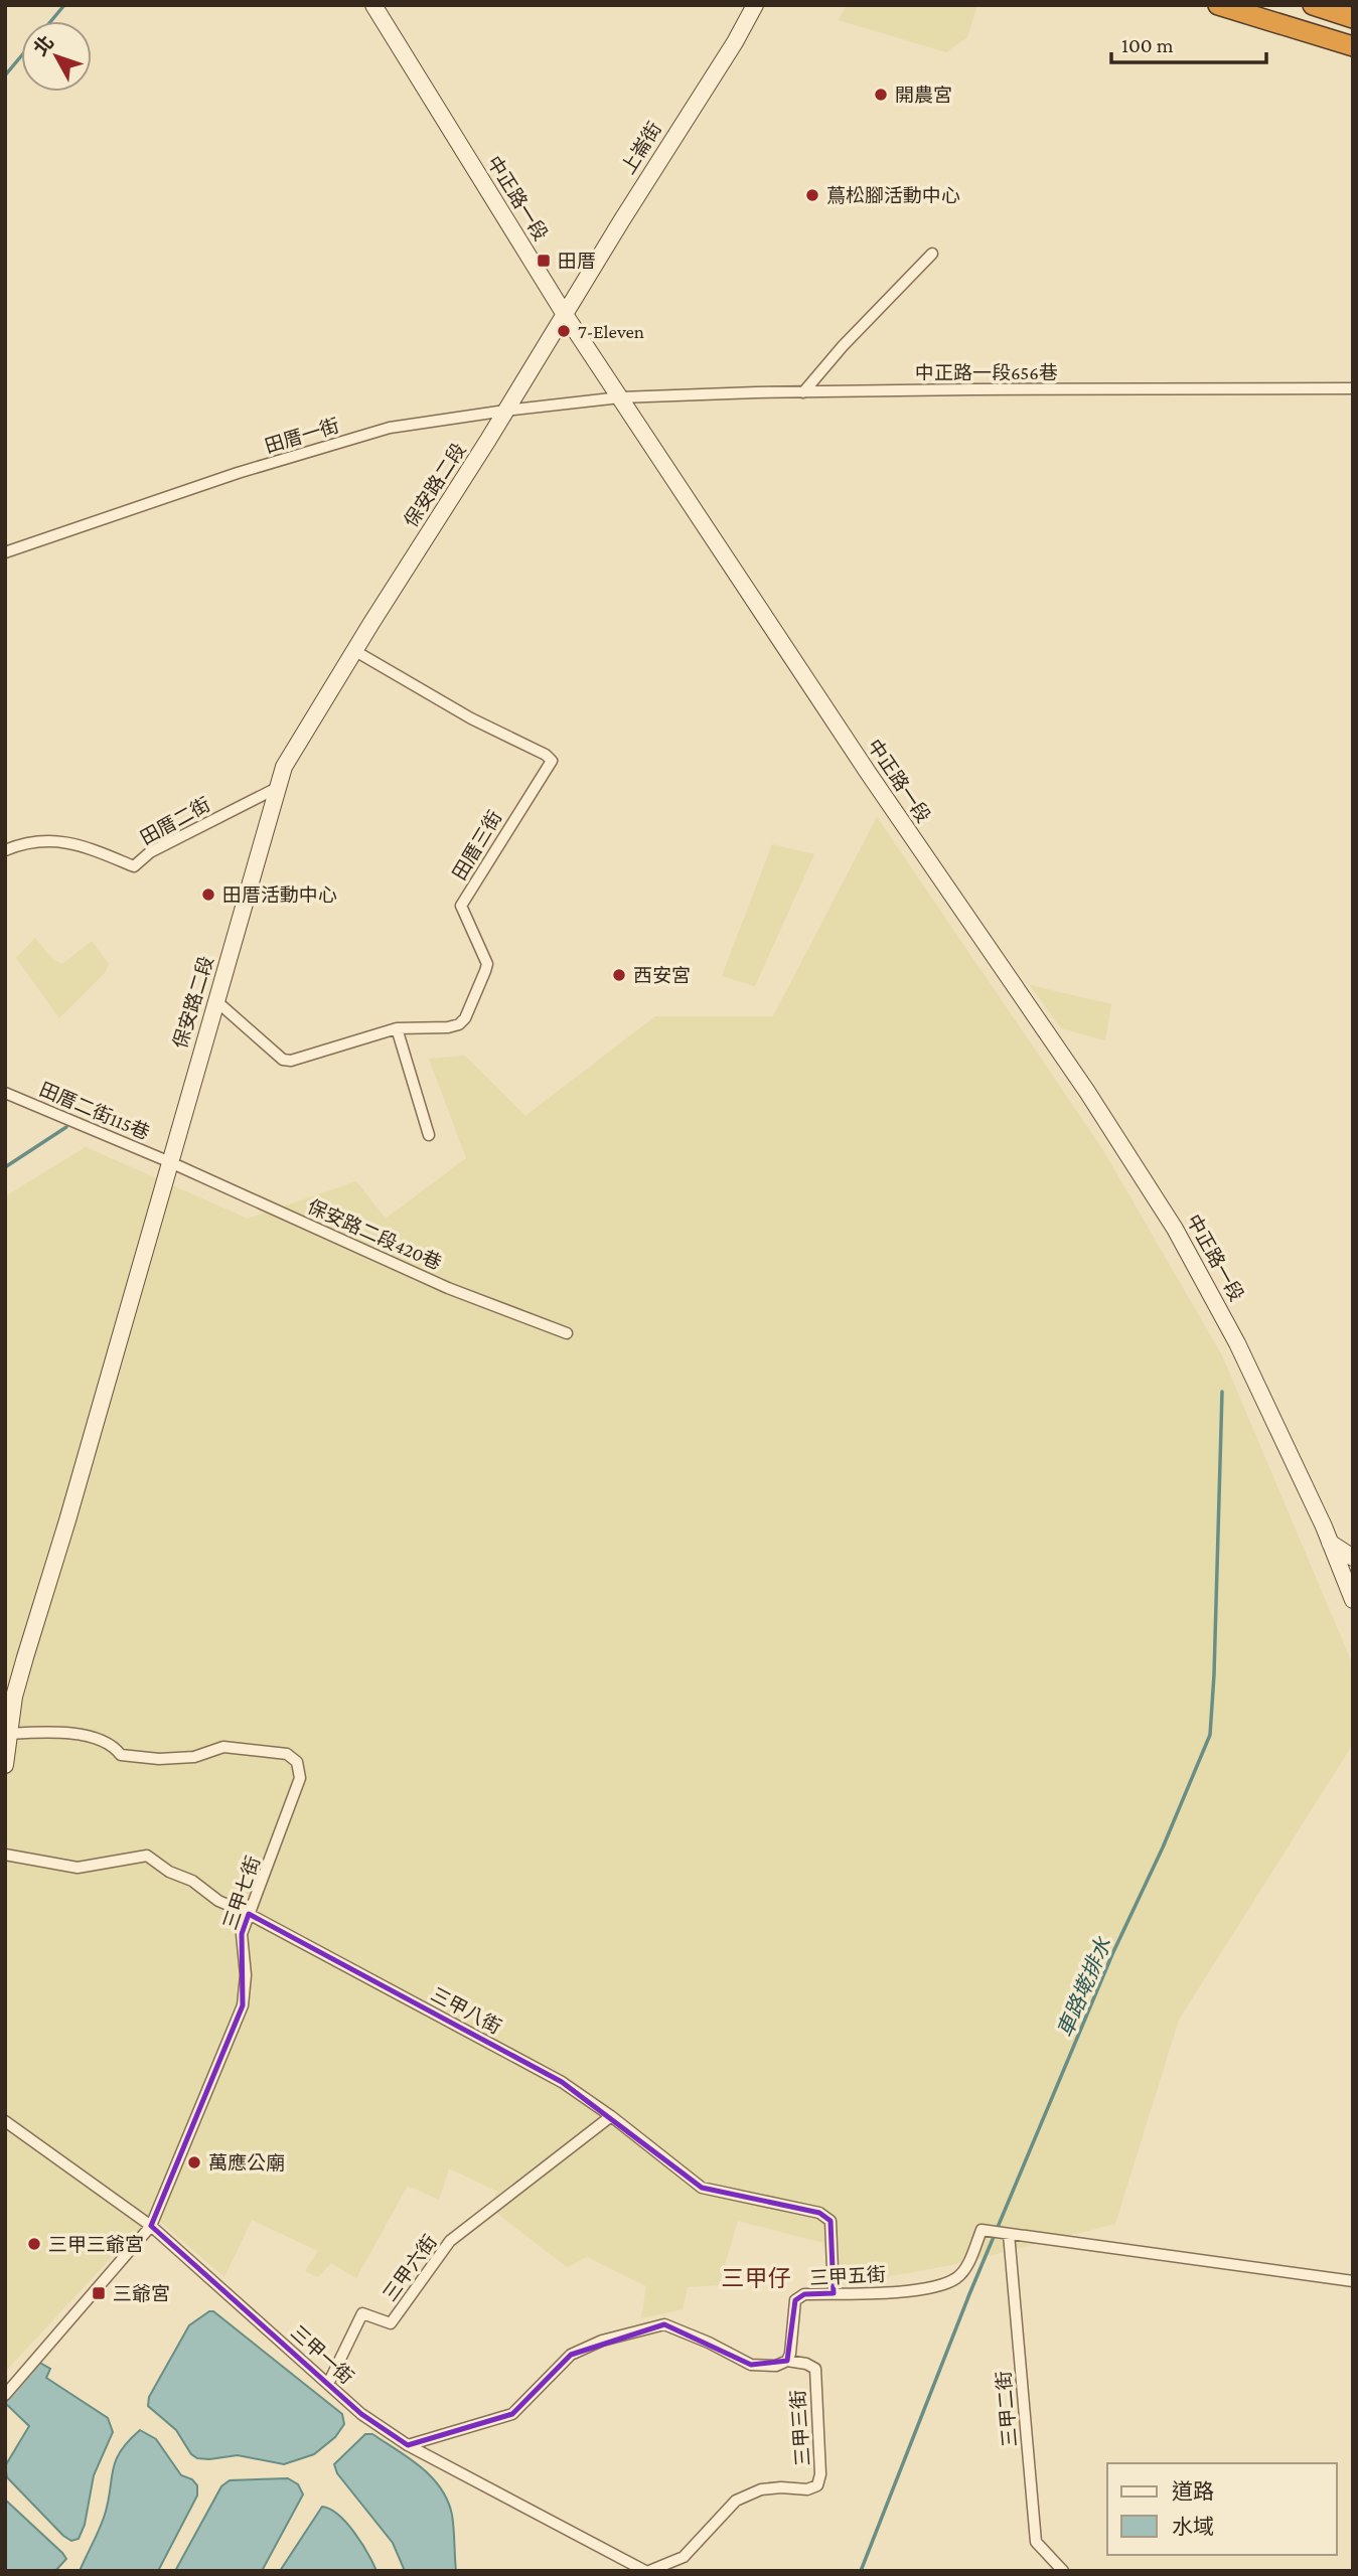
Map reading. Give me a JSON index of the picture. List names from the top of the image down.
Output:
{
  "streets": {
    "street": [
      "上崙街",
      "中正路一段",
      "中正路一段656巷",
      "田厝一街",
      "保安路二段",
      "田厝二街",
      "田厝三街",
      "田厝二街115巷",
      "保安路二段420巷",
      "三甲七街",
      "三甲八街",
      "三甲六街",
      "三甲五街",
      "三甲一街",
      "三甲二街",
      "三甲三街"
    ]
  },
  "crossings": [
    ["上崙街", "中正路一段"],
    ["上崙街", "保安路二段"],
    ["中正路一段", "中正路一段656巷"],
    ["中正路一段", "田厝一街"],
    ["中正路一段", "保安路二段"],
    ["中正路一段656巷", "田厝一街"],
    ["田厝一街", "保安路二段"],
    ["保安路二段", "田厝二街"],
    ["保安路二段", "田厝三街"],
    ["保安路二段", "田厝二街115巷"],
    ["保安路二段", "保安路二段420巷"],
    ["保安路二段", "三甲七街"],
    ["田厝二街115巷", "保安路二段420巷"],
    ["三甲七街", "三甲八街"],
    ["三甲七街", "三甲一街"],
    ["三甲八街", "三甲六街"],
    ["三甲八街", "三甲五街"],
    ["三甲六街", "三甲一街"],
    ["三甲五街", "三甲二街"],
    ["三甲五街", "三甲三街"],
    ["三甲一街", "三甲三街"]
  ],
  "districts": ["三甲仔"],
  "water": ["車路墘排水"],
  "places": {
    "other": [
      "開農宮",
      "蔦松腳活動中心",
      "7-Eleven",
      "田厝活動中心",
      "西安宮",
      "萬應公廟",
      "三甲三爺宮"
    ],
    "transit": ["田厝", "三爺宮"]
  },
  "legend": ["道路", "水域"],
  "scale_bar": "100 m",
  "north": "top left"
}
